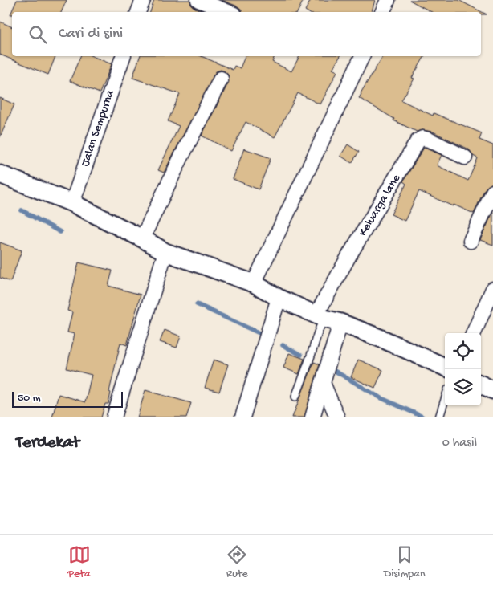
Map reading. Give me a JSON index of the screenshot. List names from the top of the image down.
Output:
{
  "streets": {
    "street": ["Jalan Sempurna", "Keluarga lane"]
  },
  "scale_bar": "50 m",
  "page": {
    "search": "Cari di sini",
    "scale": "50 m",
    "heading": ["Terdekat", "0 hasil"],
    "nav": ["Peta", "Rute", "Disimpan"]
  }
}
